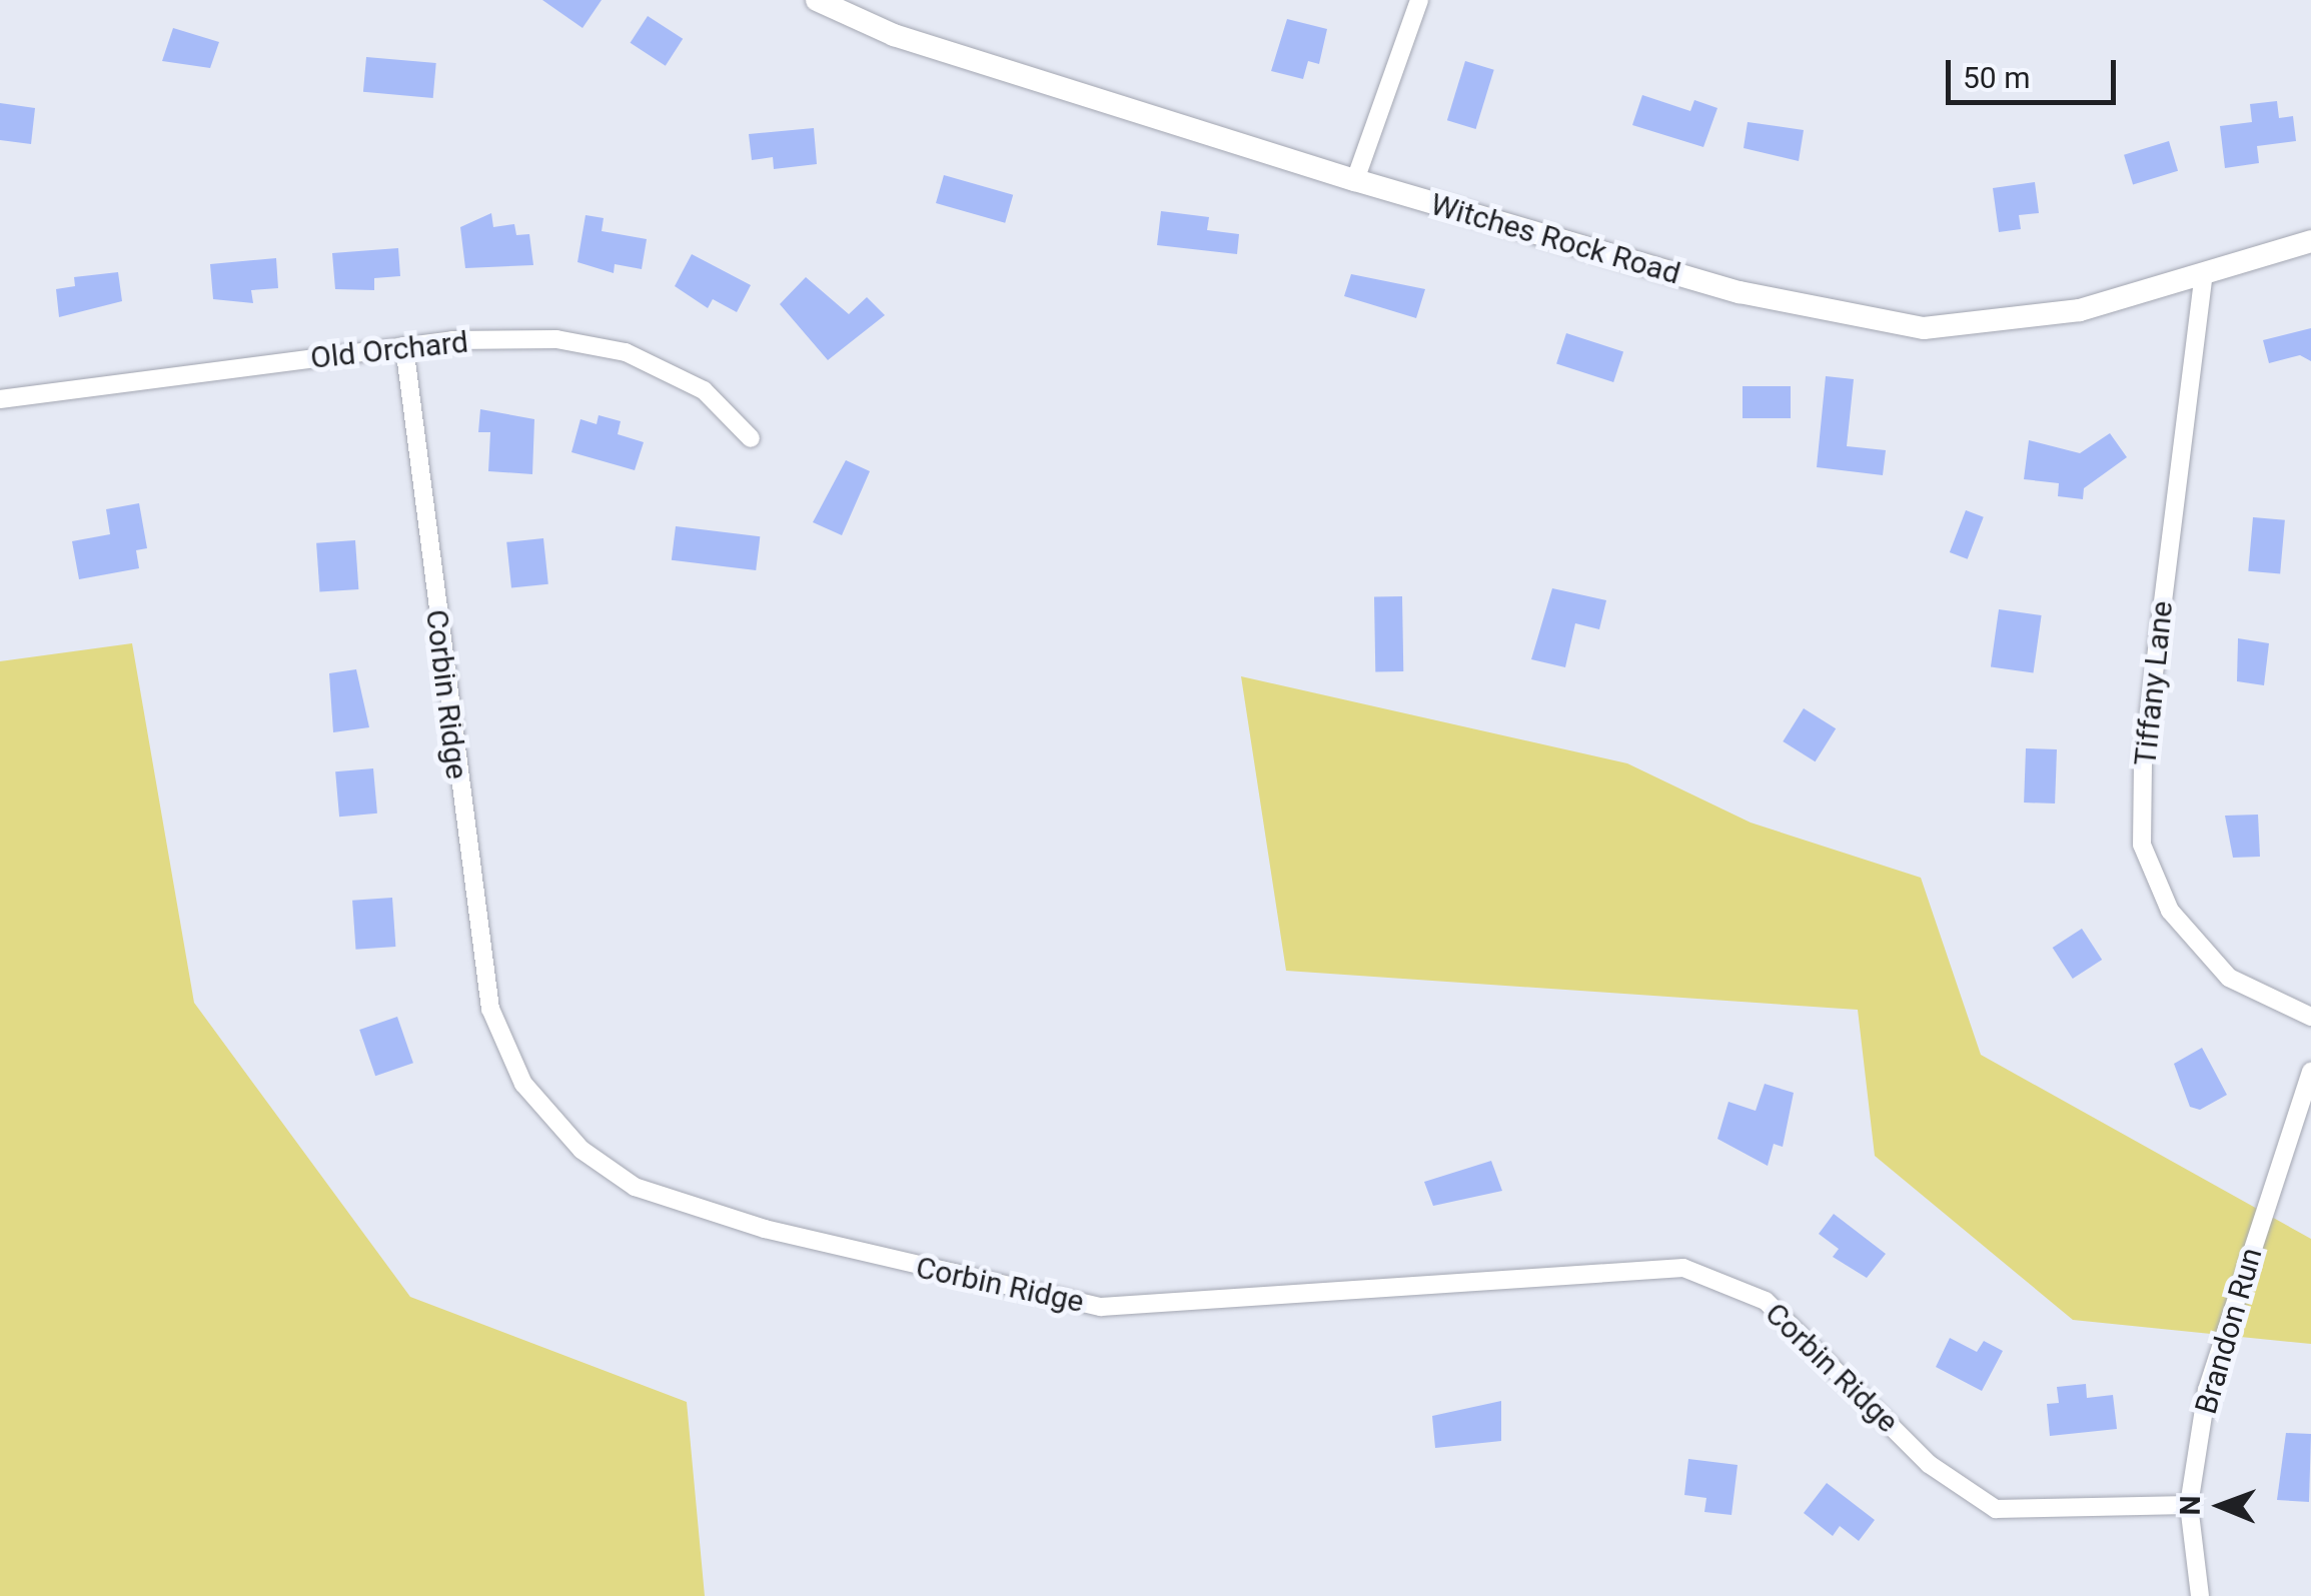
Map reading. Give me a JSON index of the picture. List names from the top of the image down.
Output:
{
  "streets": {
    "street": [
      "Witches Rock Road",
      "Old Orchard",
      "Tiffany Lane",
      "Corbin Ridge",
      "Brandon Run"
    ]
  },
  "crossings": [
    ["Witches Rock Road", "Tiffany Lane"],
    ["Old Orchard", "Corbin Ridge"],
    ["Corbin Ridge", "Brandon Run"]
  ],
  "scale_bar": "50 m",
  "north": "left"
}
